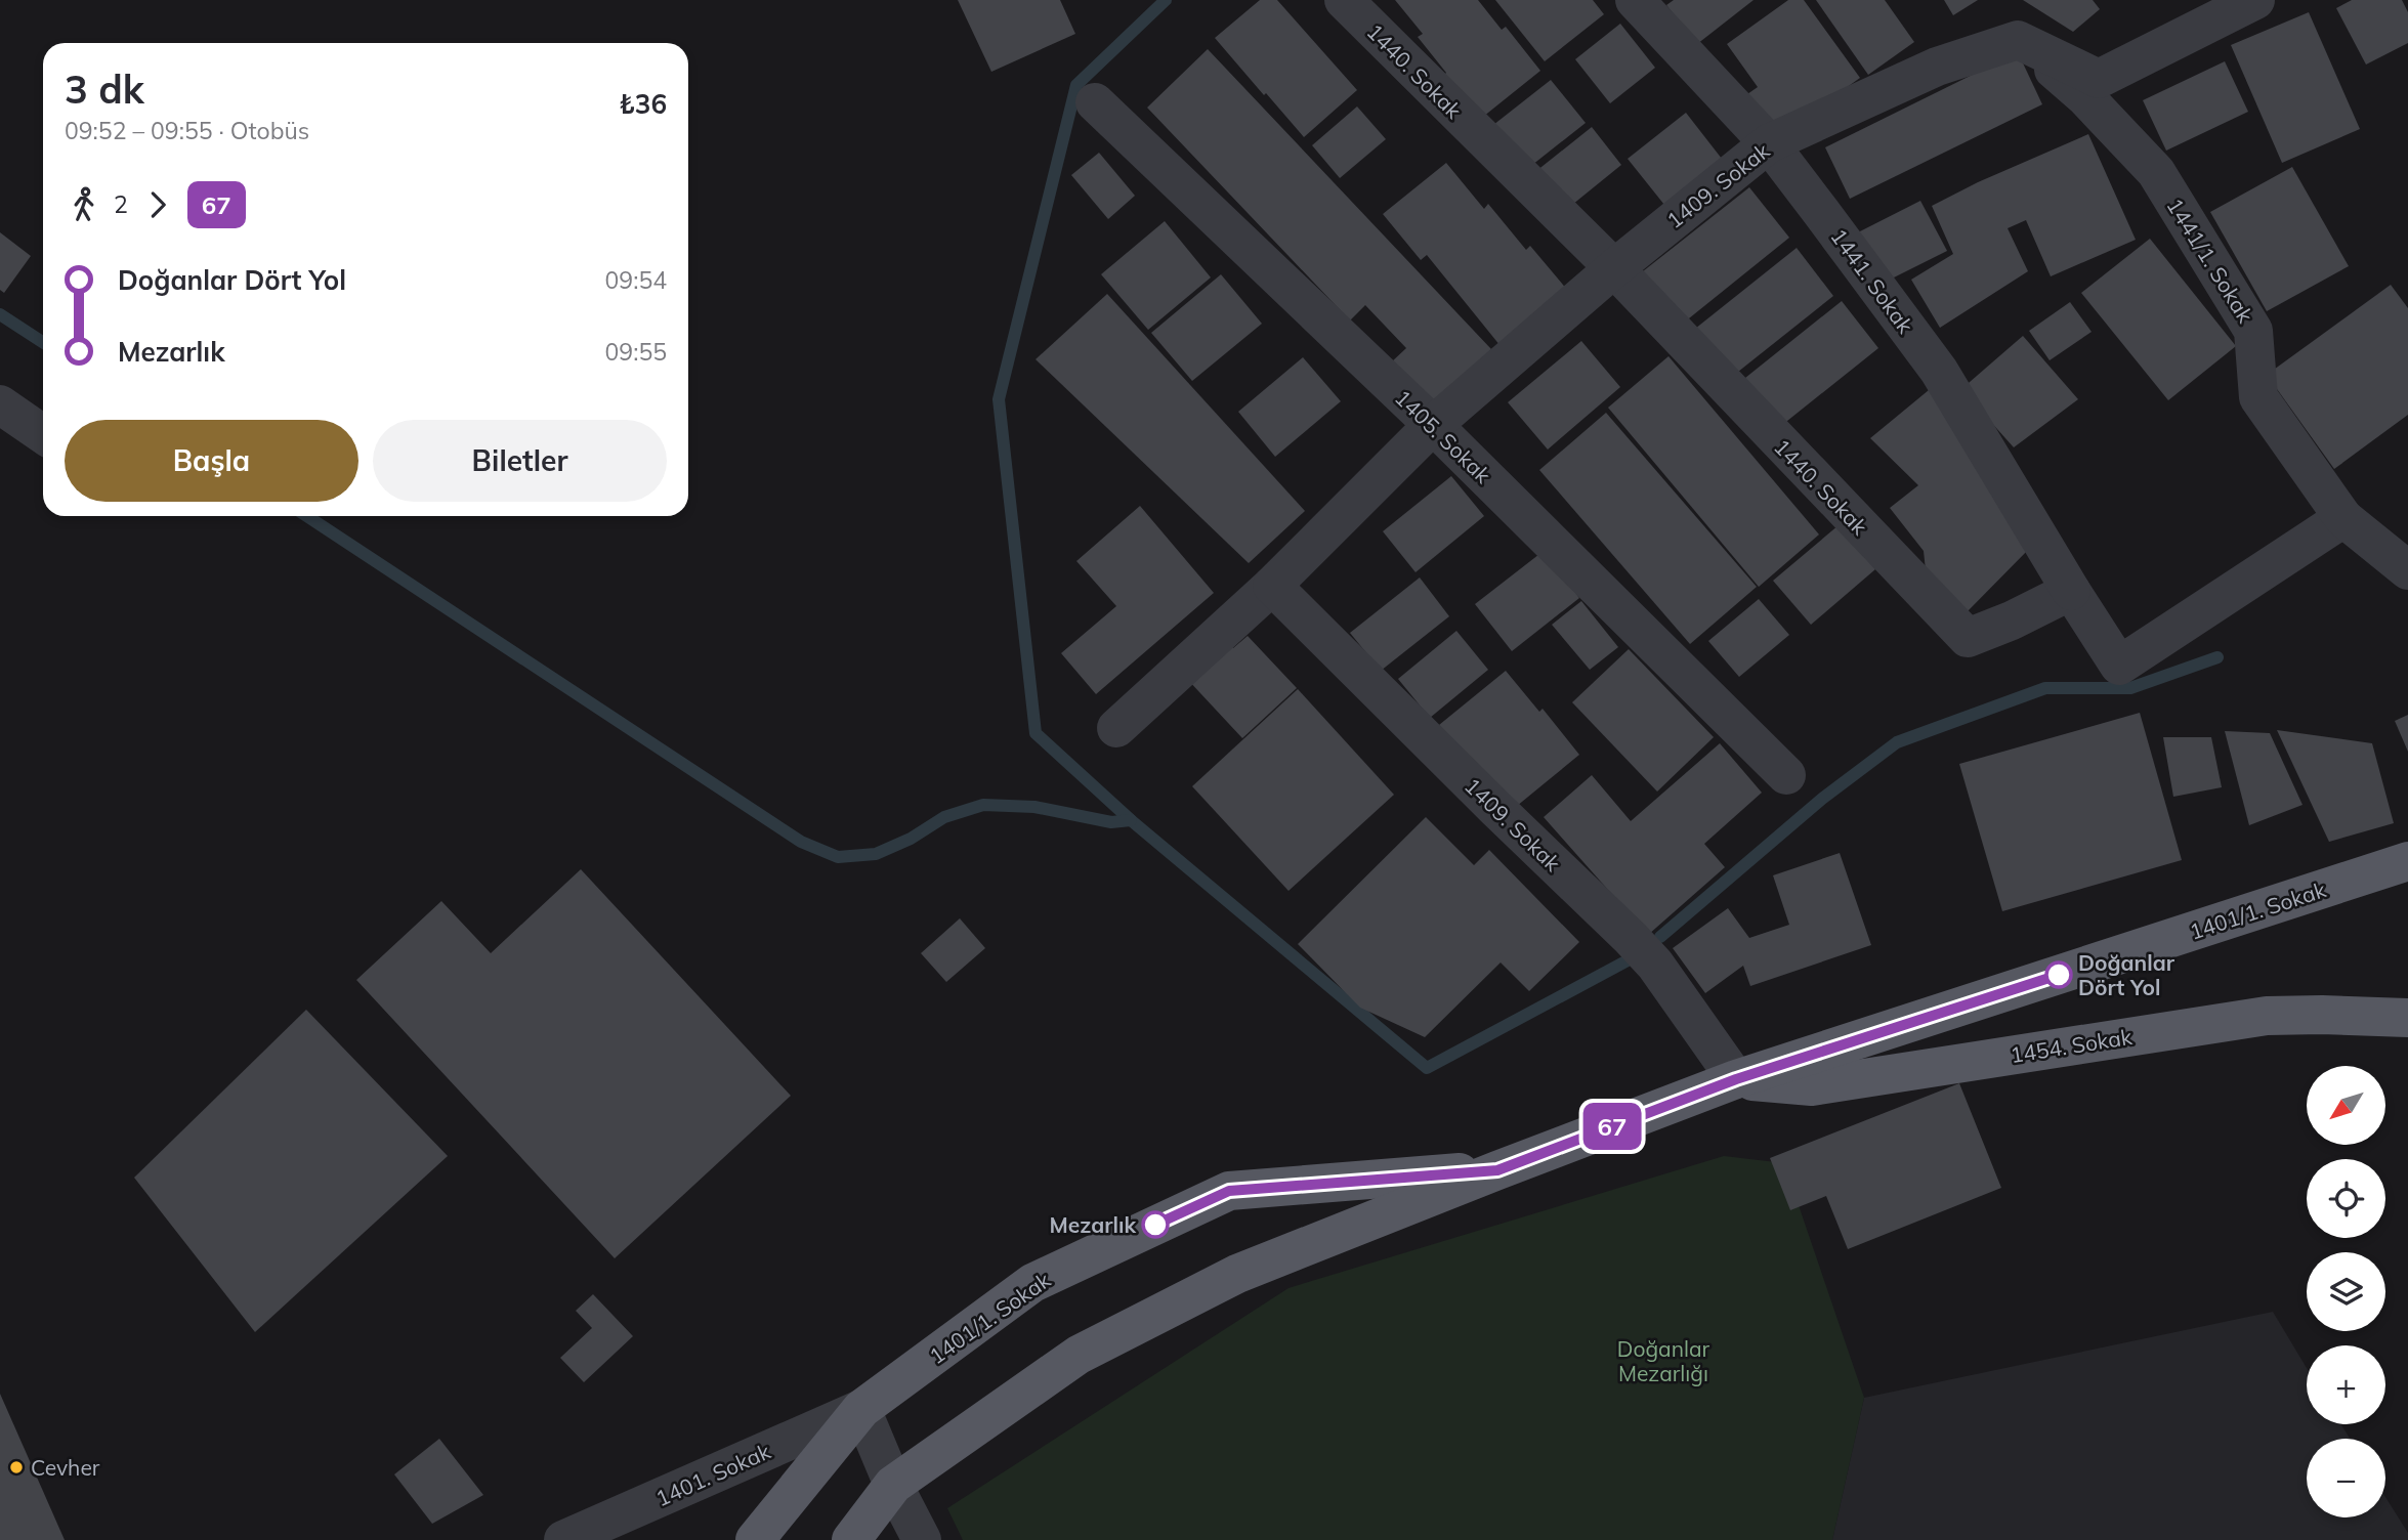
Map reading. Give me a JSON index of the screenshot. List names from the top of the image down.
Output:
{
  "streets": {
    "main road": ["1401/1. Sokak", "1454. Sokak"],
    "street": [
      "1440. Sokak",
      "1409. Sokak",
      "1441/1. Sokak",
      "1441. Sokak",
      "1405. Sokak",
      "1401. Sokak"
    ]
  },
  "crossings": [
    ["1440. Sokak", "1409. Sokak"],
    ["1440. Sokak", "1441. Sokak"],
    ["1409. Sokak", "1441/1. Sokak"],
    ["1409. Sokak", "1441. Sokak"],
    ["1409. Sokak", "1405. Sokak"],
    ["1409. Sokak", "1401/1. Sokak"],
    ["1409. Sokak", "1454. Sokak"],
    ["1401/1. Sokak", "1454. Sokak"],
    ["1401/1. Sokak", "1401. Sokak"]
  ],
  "parks": ["Doğanlar Mezarlığı"],
  "places": ["Doğanlar Dört Yol", "Mezarlık", "Cevher"],
  "lines": ["bus line 67"],
  "north": "bottom left",
  "page": {
    "on_map": "67",
    "heading": ["3 dk", "09:52 – 09:55 · Otobüs", "₺36"],
    "legs": ["2", "67"],
    "list": [
      {
        "name": "Doğanlar Dört Yol",
        "value": "09:54"
      },
      {
        "name": "Mezarlık",
        "value": "09:55"
      }
    ],
    "buttons": ["Başla", "Biletler"],
    "map_buttons": ["+", "−"]
  }
}
